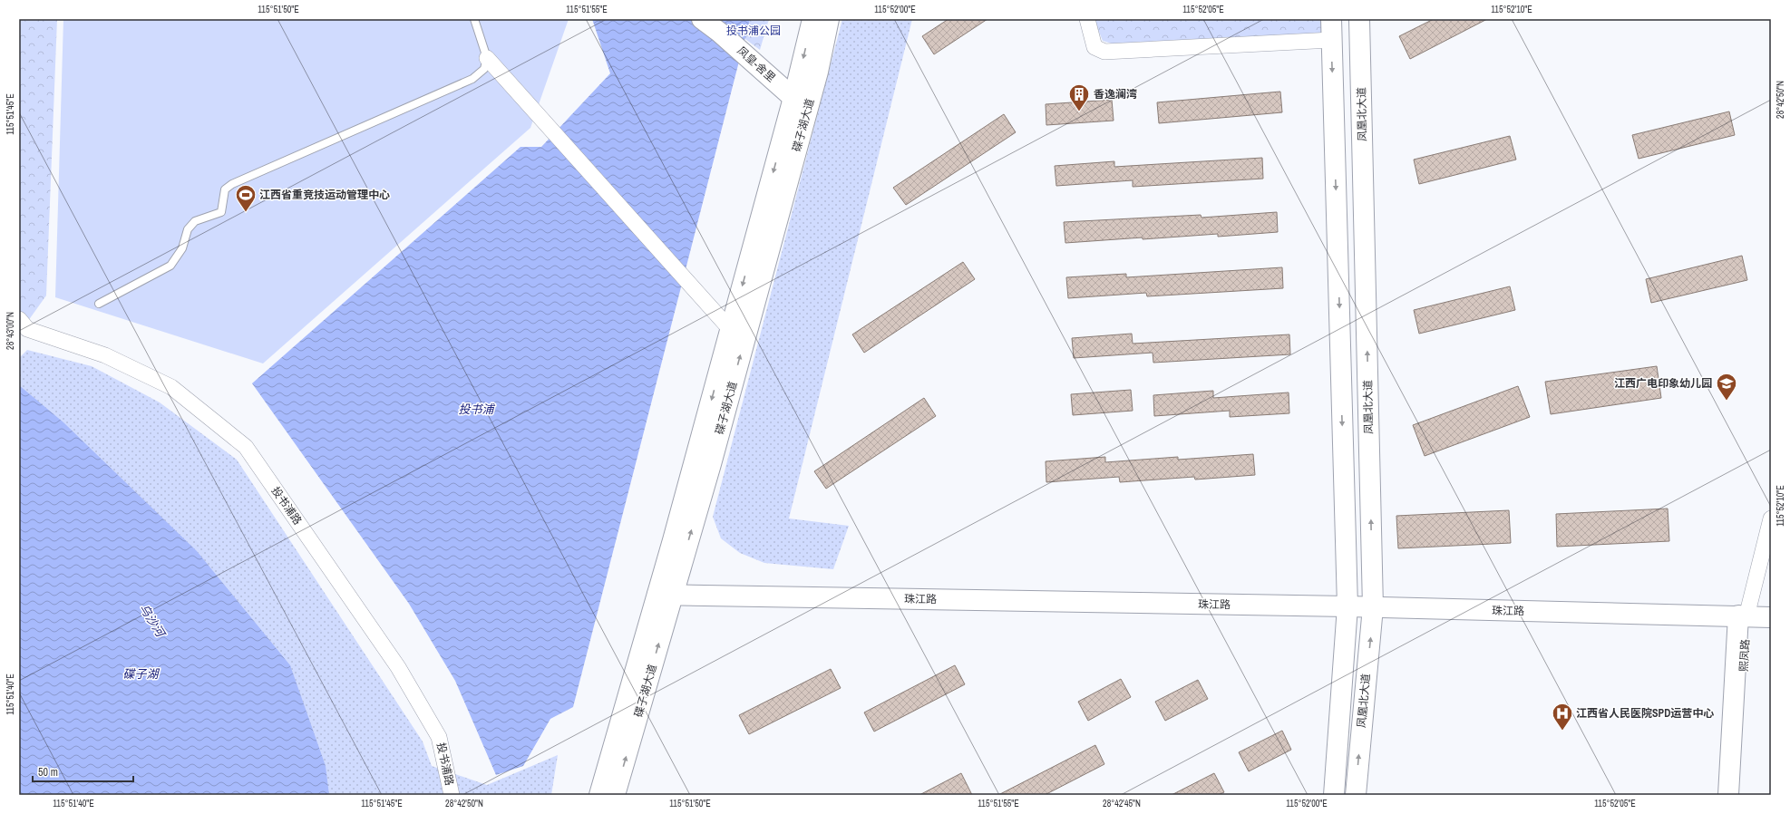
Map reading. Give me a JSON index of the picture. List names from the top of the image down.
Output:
{
  "streets": {
    "main road": [
      "凤皇-舍里",
      "凤凰北大道",
      "碟子湖大道",
      "珠江路",
      "熙凤路"
    ],
    "street": ["投书浦路"]
  },
  "crossings": [
    ["凤皇-舍里", "碟子湖大道"],
    ["凤凰北大道", "珠江路"],
    ["碟子湖大道", "珠江路"],
    ["珠江路", "熙凤路"]
  ],
  "water": ["投书浦", "乌沙河", "碟子湖"],
  "parks": ["投书浦公园"],
  "places": {
    "building": ["香逸澜湾"],
    "sports": ["江西省重竞技运动管理中心"],
    "school or university": ["江西广电印象幼儿园"],
    "hospital": ["江西省人民医院SPD运营中心"]
  },
  "scale_bar": "50 m",
  "coordinates": [
    "115°51'50\"E",
    "115°51'55\"E",
    "115°52'00\"E",
    "115°52'05\"E",
    "115°52'10\"E",
    "28°42'50\"N",
    "115°51'45\"E",
    "28°43'00\"N",
    "115°51'40\"E",
    "28°42'45\"N"
  ]
}
